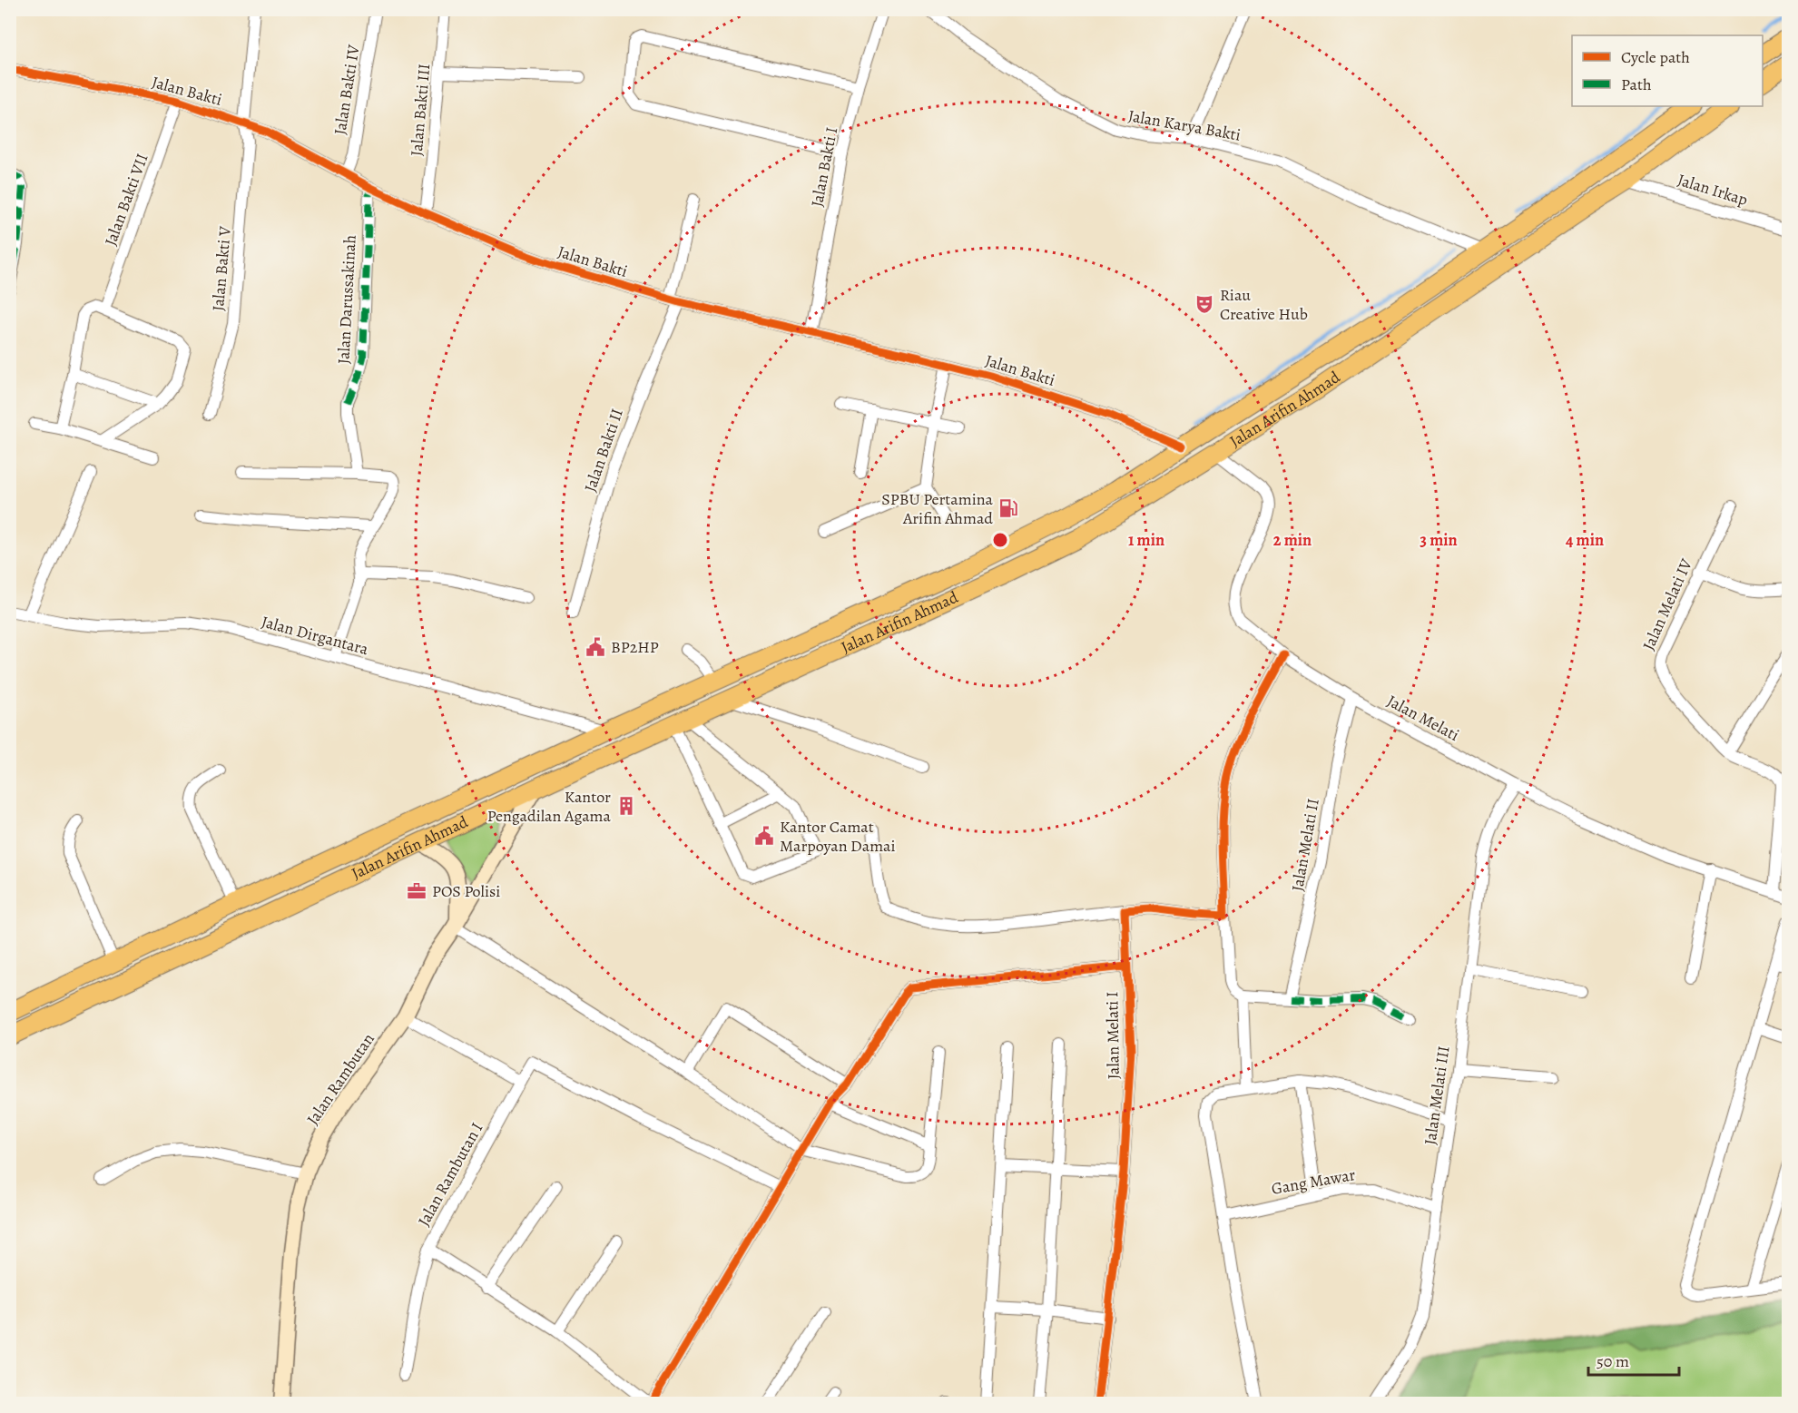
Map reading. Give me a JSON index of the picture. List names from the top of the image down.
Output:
{
  "streets": {
    "main road": ["Jalan Arifin Ahmad", "Jalan Rambutan"],
    "street": [
      "Jalan Bakti IV",
      "Jalan Bakti",
      "Jalan Bakti III",
      "Jalan Karya Bakti",
      "Jalan Bakti I",
      "Jalan Irkap",
      "Jalan Bakti VII",
      "Jalan Bakti V",
      "Jalan Darussakinah",
      "Jalan Bakti II",
      "Jalan Melati IV",
      "Jalan Dirgantara",
      "Jalan Melati",
      "Jalan Melati II",
      "Jalan Melati I",
      "Jalan Melati III",
      "Jalan Rambutan I",
      "Gang Mawar"
    ]
  },
  "crossings": [
    ["Jalan Bakti IV", "Jalan Bakti"],
    ["Jalan Bakti", "Jalan Bakti III"],
    ["Jalan Bakti", "Jalan Bakti I"],
    ["Jalan Bakti", "Jalan Bakti VII"],
    ["Jalan Bakti", "Jalan Bakti V"],
    ["Jalan Bakti", "Jalan Darussakinah"],
    ["Jalan Bakti", "Jalan Arifin Ahmad"],
    ["Jalan Bakti", "Jalan Bakti II"],
    ["Jalan Karya Bakti", "Jalan Arifin Ahmad"],
    ["Jalan Irkap", "Jalan Arifin Ahmad"],
    ["Jalan Arifin Ahmad", "Jalan Dirgantara"],
    ["Jalan Arifin Ahmad", "Jalan Melati"],
    ["Jalan Arifin Ahmad", "Jalan Rambutan"],
    ["Jalan Melati IV", "Jalan Melati"],
    ["Jalan Melati", "Jalan Melati II"],
    ["Jalan Melati", "Jalan Melati III"],
    ["Jalan Melati III", "Gang Mawar"]
  ],
  "places": {
    "theatre": ["Riau Creative Hub"],
    "fuel station": ["SPBU Pertamina Arifin Ahmad"],
    "public building": ["BP2HP", "Kantor Camat Marpoyan Damai"],
    "building": ["Kantor Pengadilan Agama"],
    "office": ["POS Polisi"]
  },
  "legend": ["Cycle path", "Path"],
  "scale_bar": "50 m",
  "rings": [
    "1 min",
    "2 min",
    "3 min",
    "4 min"
  ]
}
